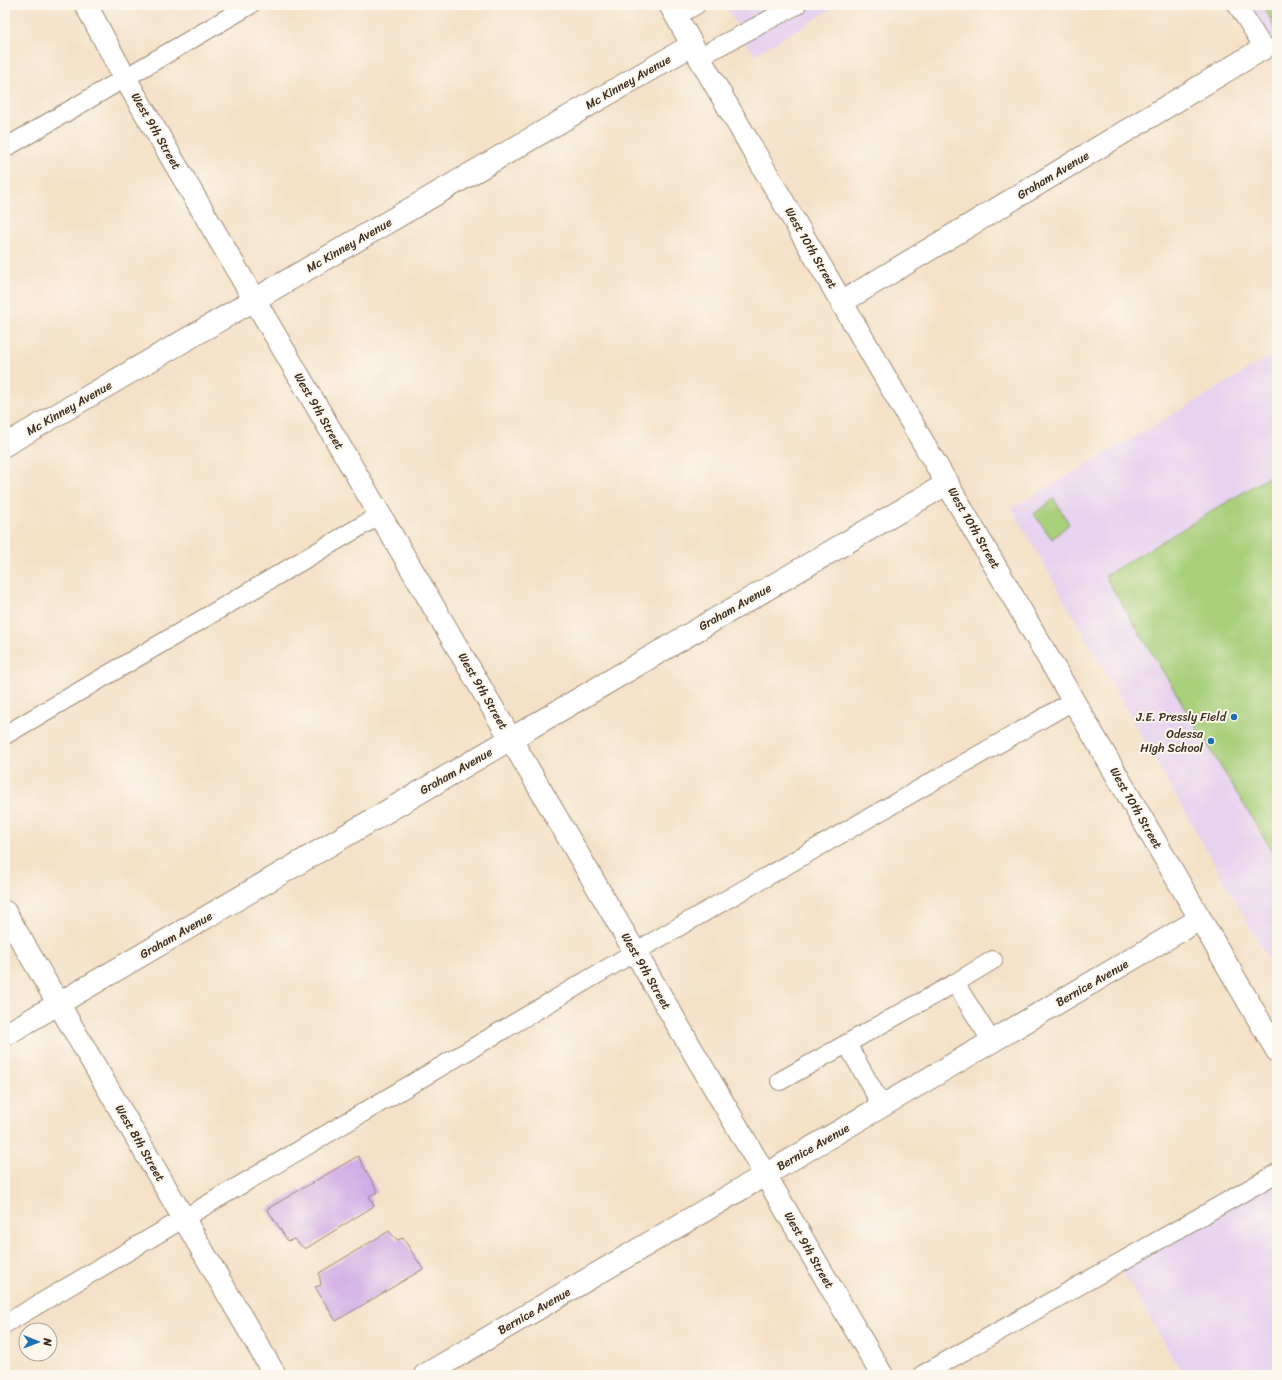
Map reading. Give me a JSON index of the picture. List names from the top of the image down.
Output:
{
  "streets": {
    "street": [
      "Mc Kinney Avenue",
      "West 9th Street",
      "Graham Avenue",
      "West 10th Street",
      "Bernice Avenue",
      "West 8th Street"
    ]
  },
  "crossings": [
    ["Mc Kinney Avenue", "West 9th Street"],
    ["Mc Kinney Avenue", "West 10th Street"],
    ["West 9th Street", "Graham Avenue"],
    ["West 9th Street", "Bernice Avenue"],
    ["Graham Avenue", "West 10th Street"],
    ["Graham Avenue", "West 8th Street"],
    ["West 10th Street", "Bernice Avenue"]
  ],
  "places": ["J.E. Pressly Field", "Odessa High School"],
  "north": "right"
}
